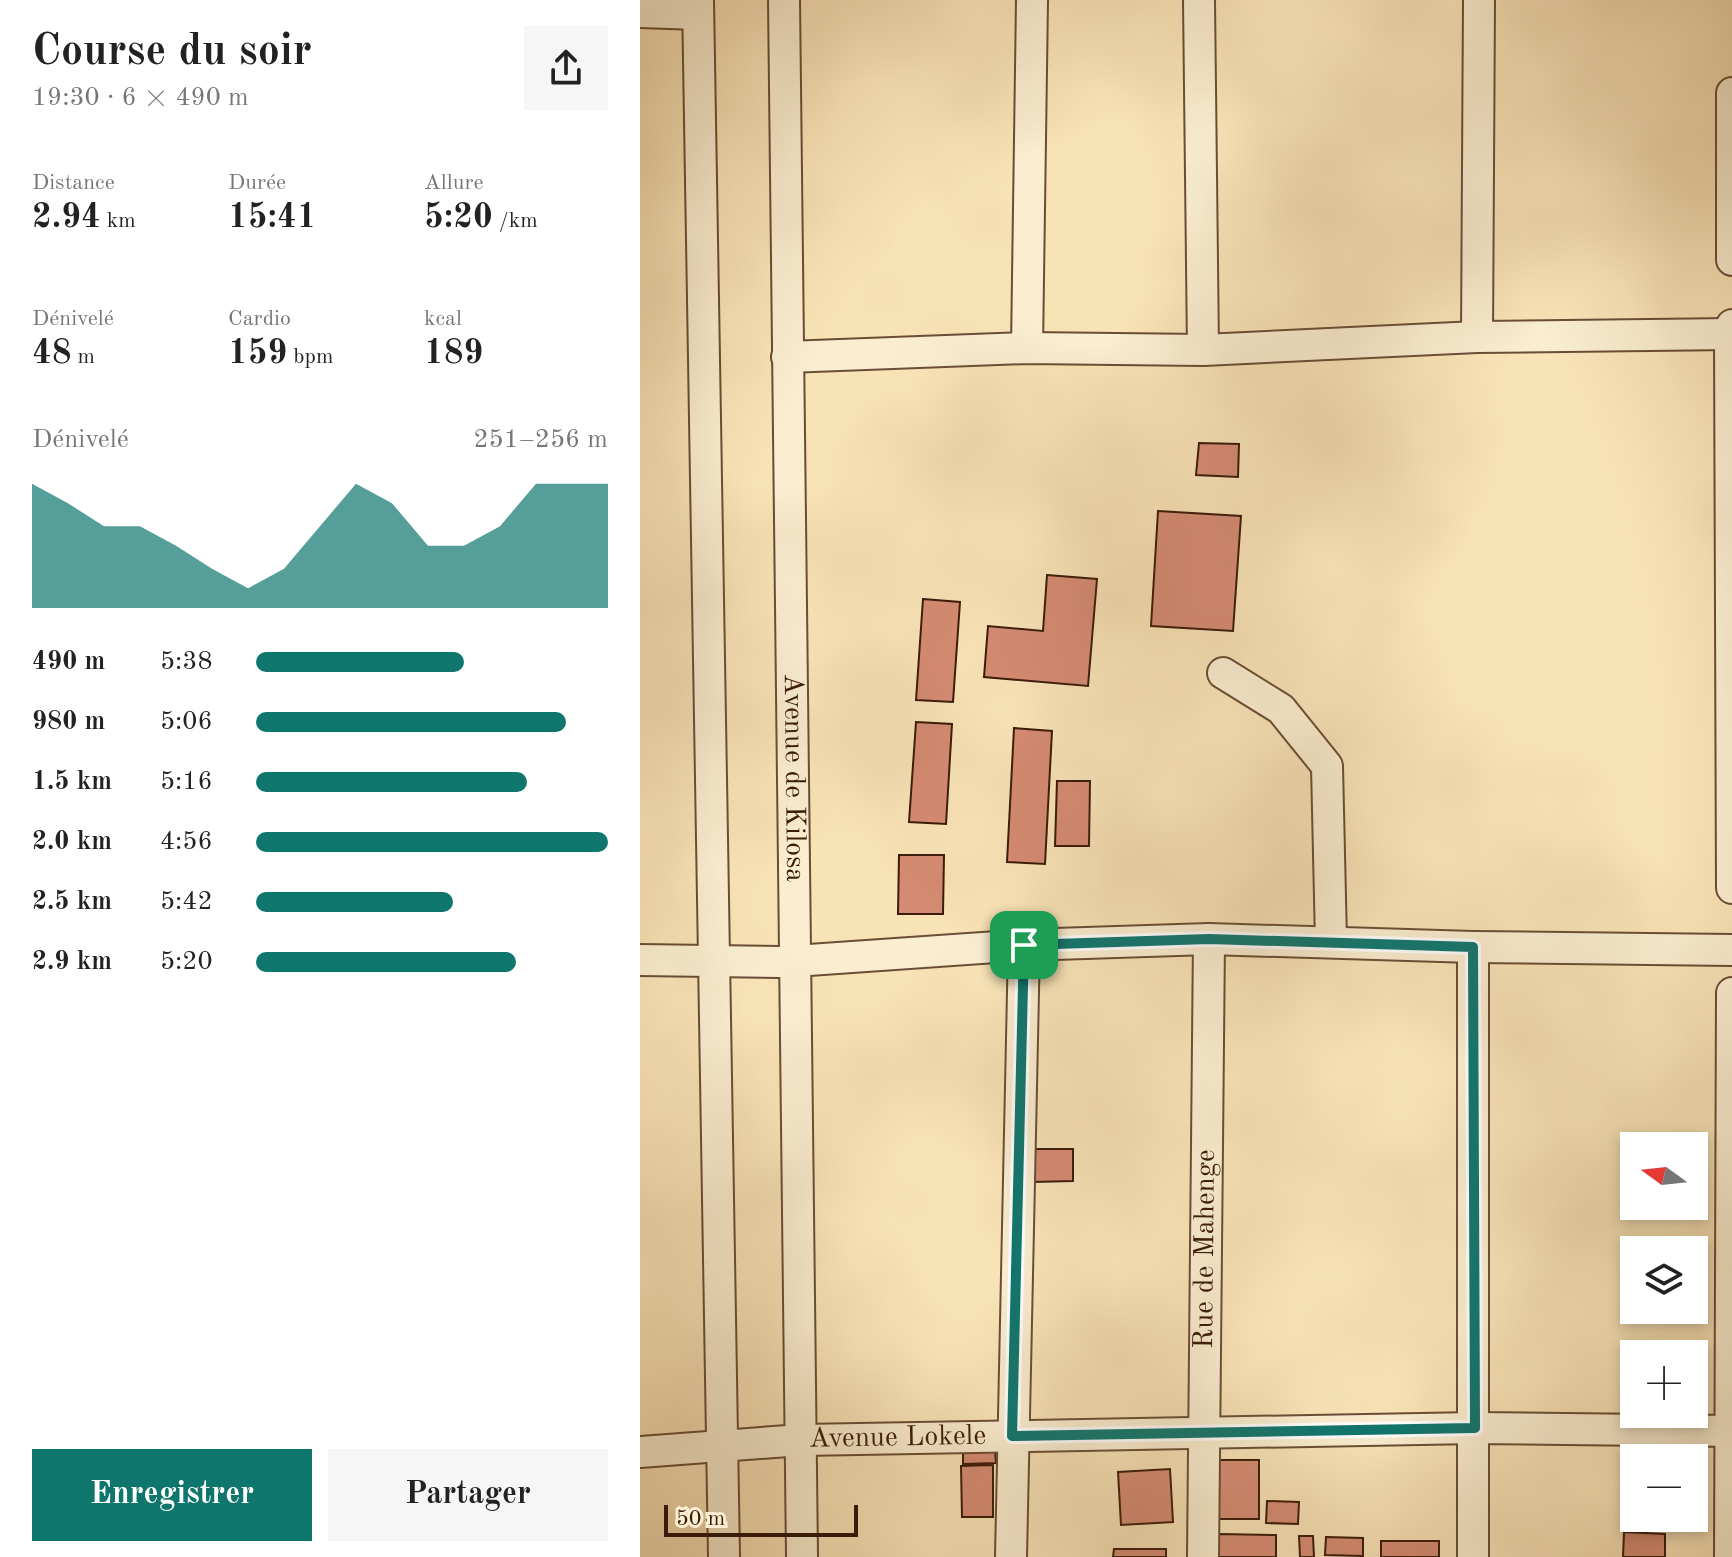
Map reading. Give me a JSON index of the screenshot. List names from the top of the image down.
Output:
{
  "streets": {
    "street": ["Avenue de Kilosa", "Rue de Mahenge", "Avenue Lokele"]
  },
  "crossings": [
    ["Avenue de Kilosa", "Avenue Lokele"],
    ["Rue de Mahenge", "Avenue Lokele"]
  ],
  "scale_bar": "50 m",
  "north": "left",
  "page": {
    "heading": ["Course du soir", "19:30 · 6 × 490 m"],
    "stats": [
      ["Distance", "2.94 km"],
      ["Durée", "15:41"],
      ["Allure", "5:20 /km"],
      ["Dénivelé", "48 m"],
      ["Cardio", "159 bpm"],
      ["kcal", "189"]
    ],
    "chart": ["Dénivelé", "251–256 m"],
    "list": [
      {
        "name": "490 m",
        "note": "5:38"
      },
      {
        "name": "980 m",
        "note": "5:06"
      },
      {
        "name": "1.5 km",
        "note": "5:16"
      },
      {
        "name": "2.0 km",
        "note": "4:56"
      },
      {
        "name": "2.5 km",
        "note": "5:42"
      },
      {
        "name": "2.9 km",
        "note": "5:20"
      }
    ],
    "map_buttons": ["+", "−"],
    "buttons": ["Enregistrer", "Partager"],
    "scale": "50 m"
  }
}
